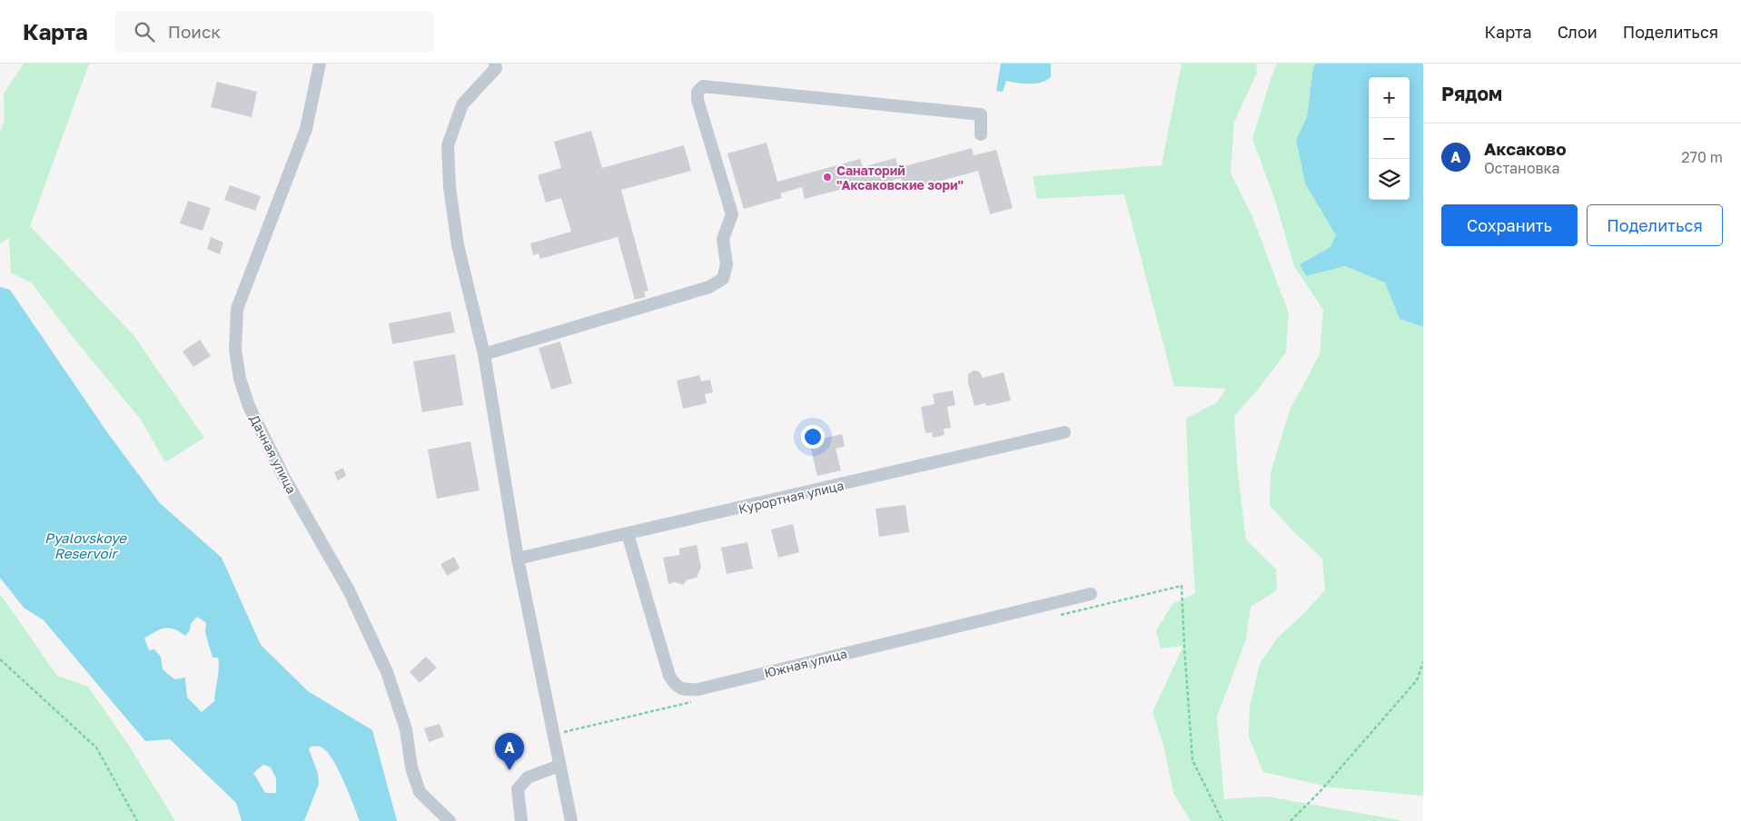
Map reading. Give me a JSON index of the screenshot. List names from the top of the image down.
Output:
{
  "streets": {
    "street": ["Дачная улица", "Курортная улица", "Южная улица"]
  },
  "crossings": [
    ["Курортная улица", "Южная улица"]
  ],
  "water": ["Pyalovskoye Reservoir"],
  "places": ["Санаторий \"Аксаковские зори\""],
  "page": {
    "header": "Карта",
    "search": "Поиск",
    "nav": ["Карта", "Слои", "Поделиться"],
    "heading": "Рядом",
    "map_buttons": ["+", "−"],
    "list": [
      {
        "mark": "A",
        "name": "Аксаково",
        "note": "Остановка",
        "value": "270 m"
      }
    ],
    "buttons": ["Сохранить", "Поделиться"],
    "pins": "A"
  }
}
